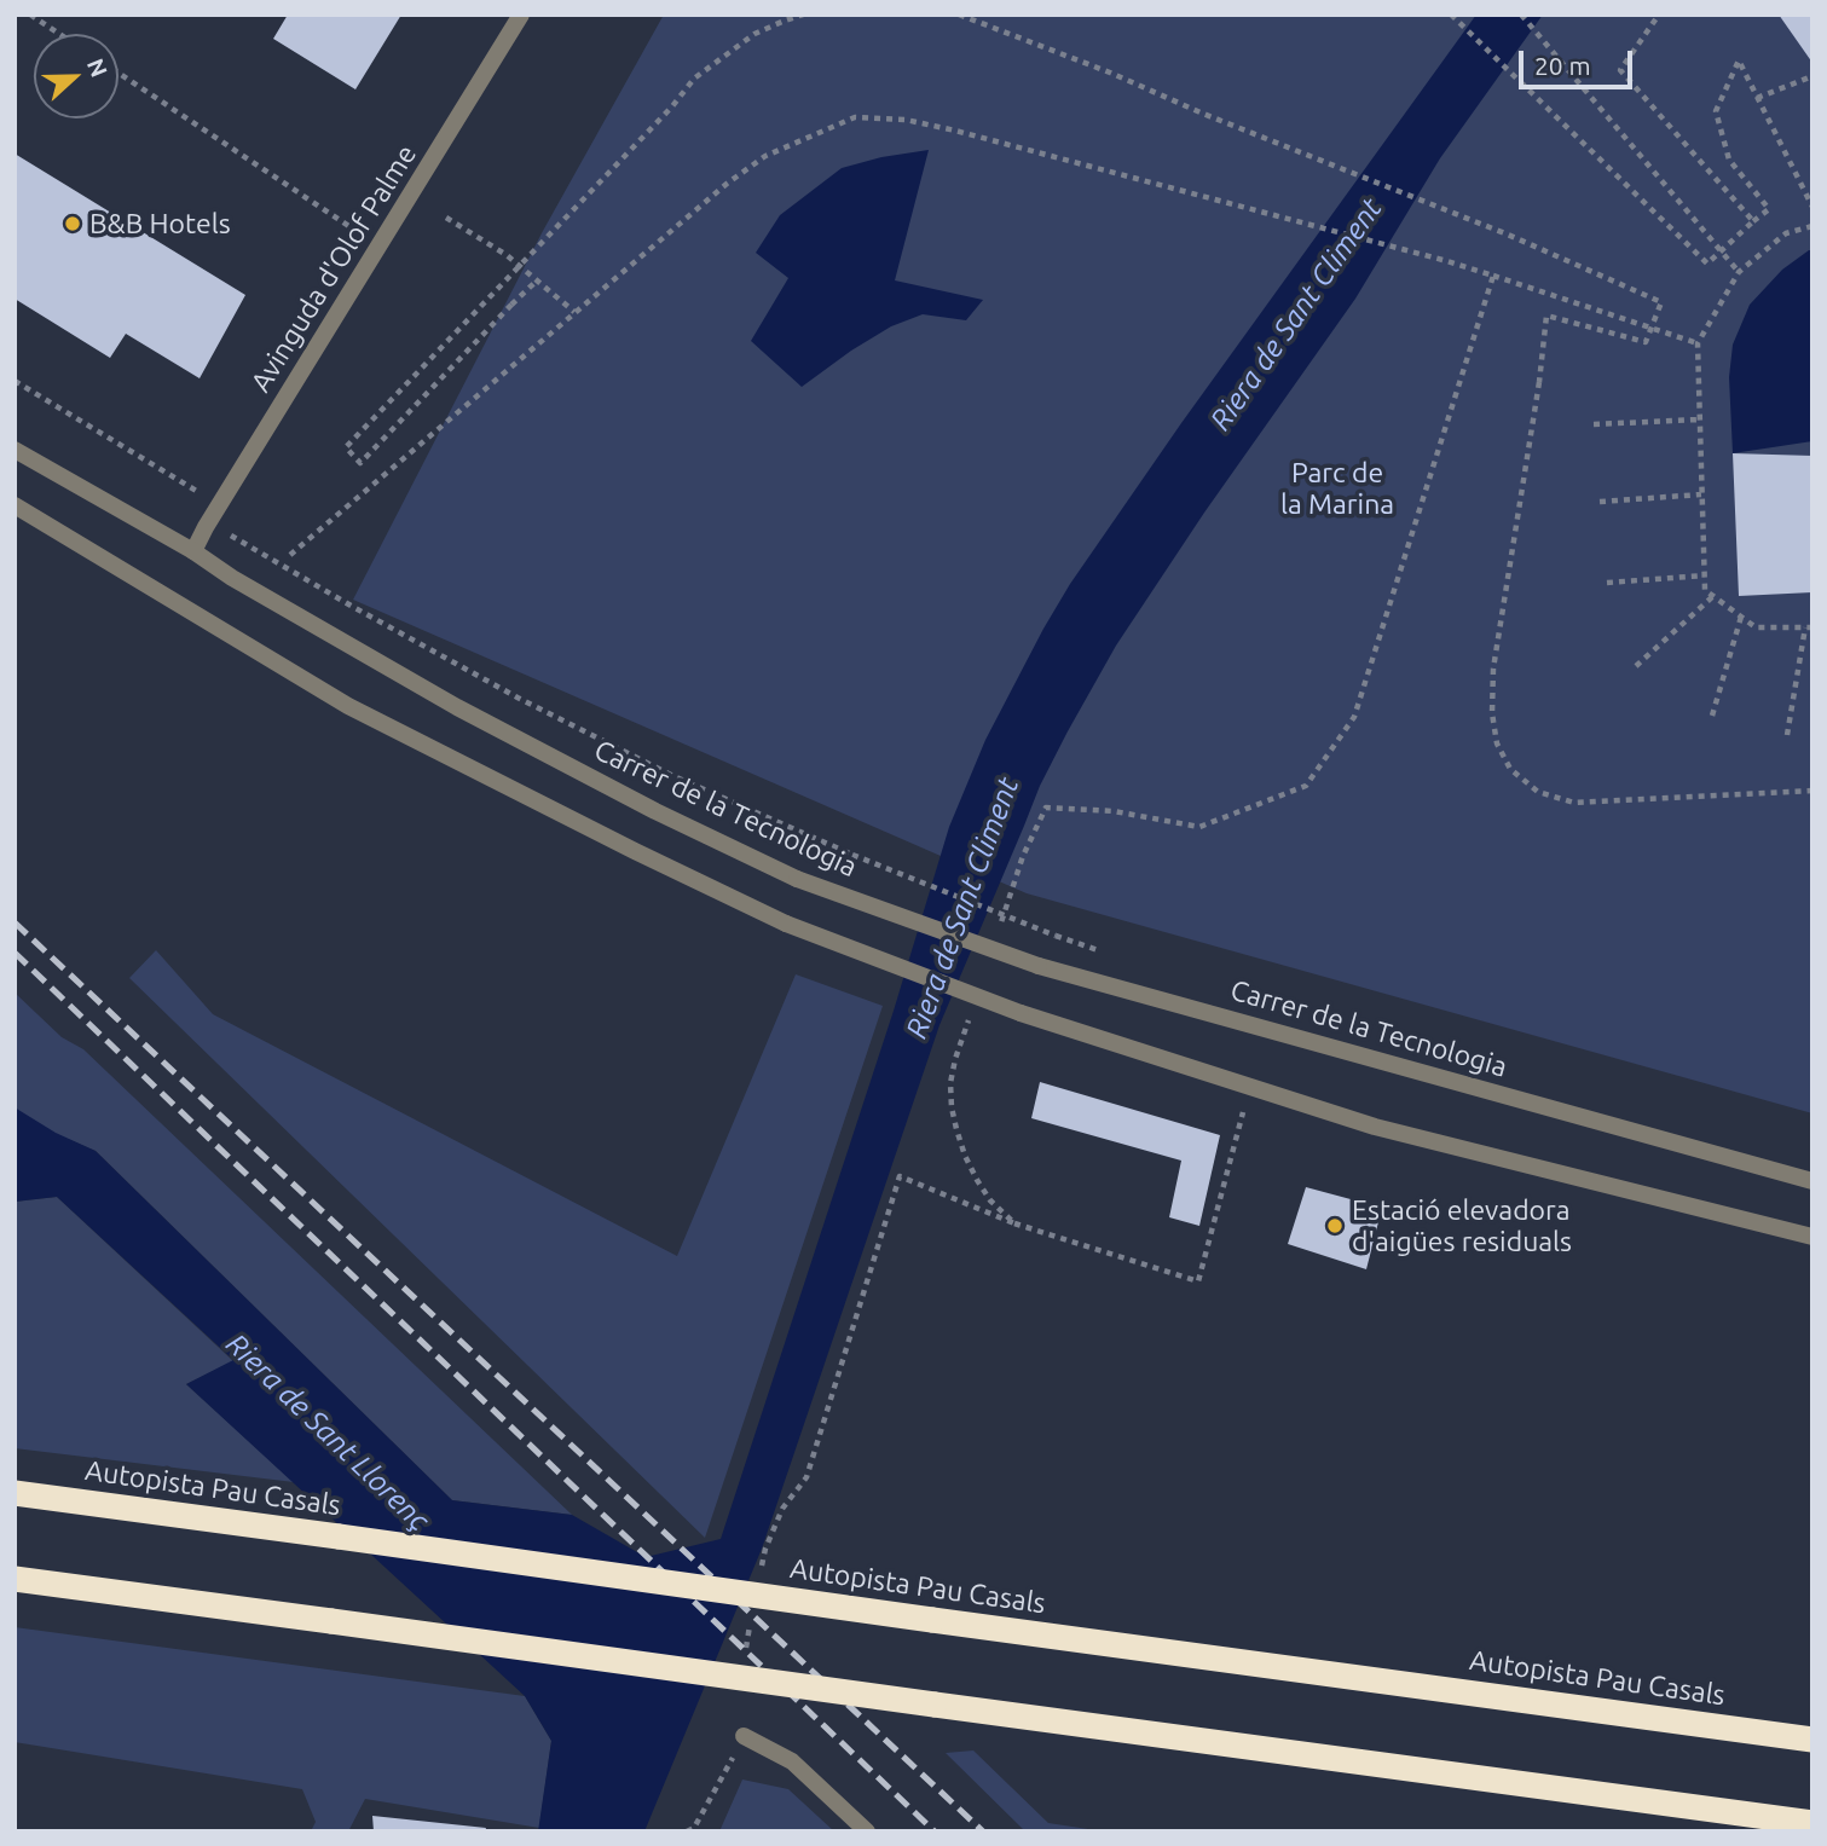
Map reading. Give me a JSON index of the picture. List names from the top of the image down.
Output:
{
  "streets": {
    "highway": ["Autopista Pau Casals"],
    "street": ["Avinguda d'Olof Palme", "Carrer de la Tecnologia"]
  },
  "crossings": [
    ["Avinguda d'Olof Palme", "Carrer de la Tecnologia"]
  ],
  "water": ["Riera de Sant Climent", "Riera de Sant Llorenç"],
  "parks": ["Parc de la Marina"],
  "places": ["B&B Hotels", "Estació elevadora d'aigües residuals"],
  "scale_bar": "20 m",
  "north": "right"
}
